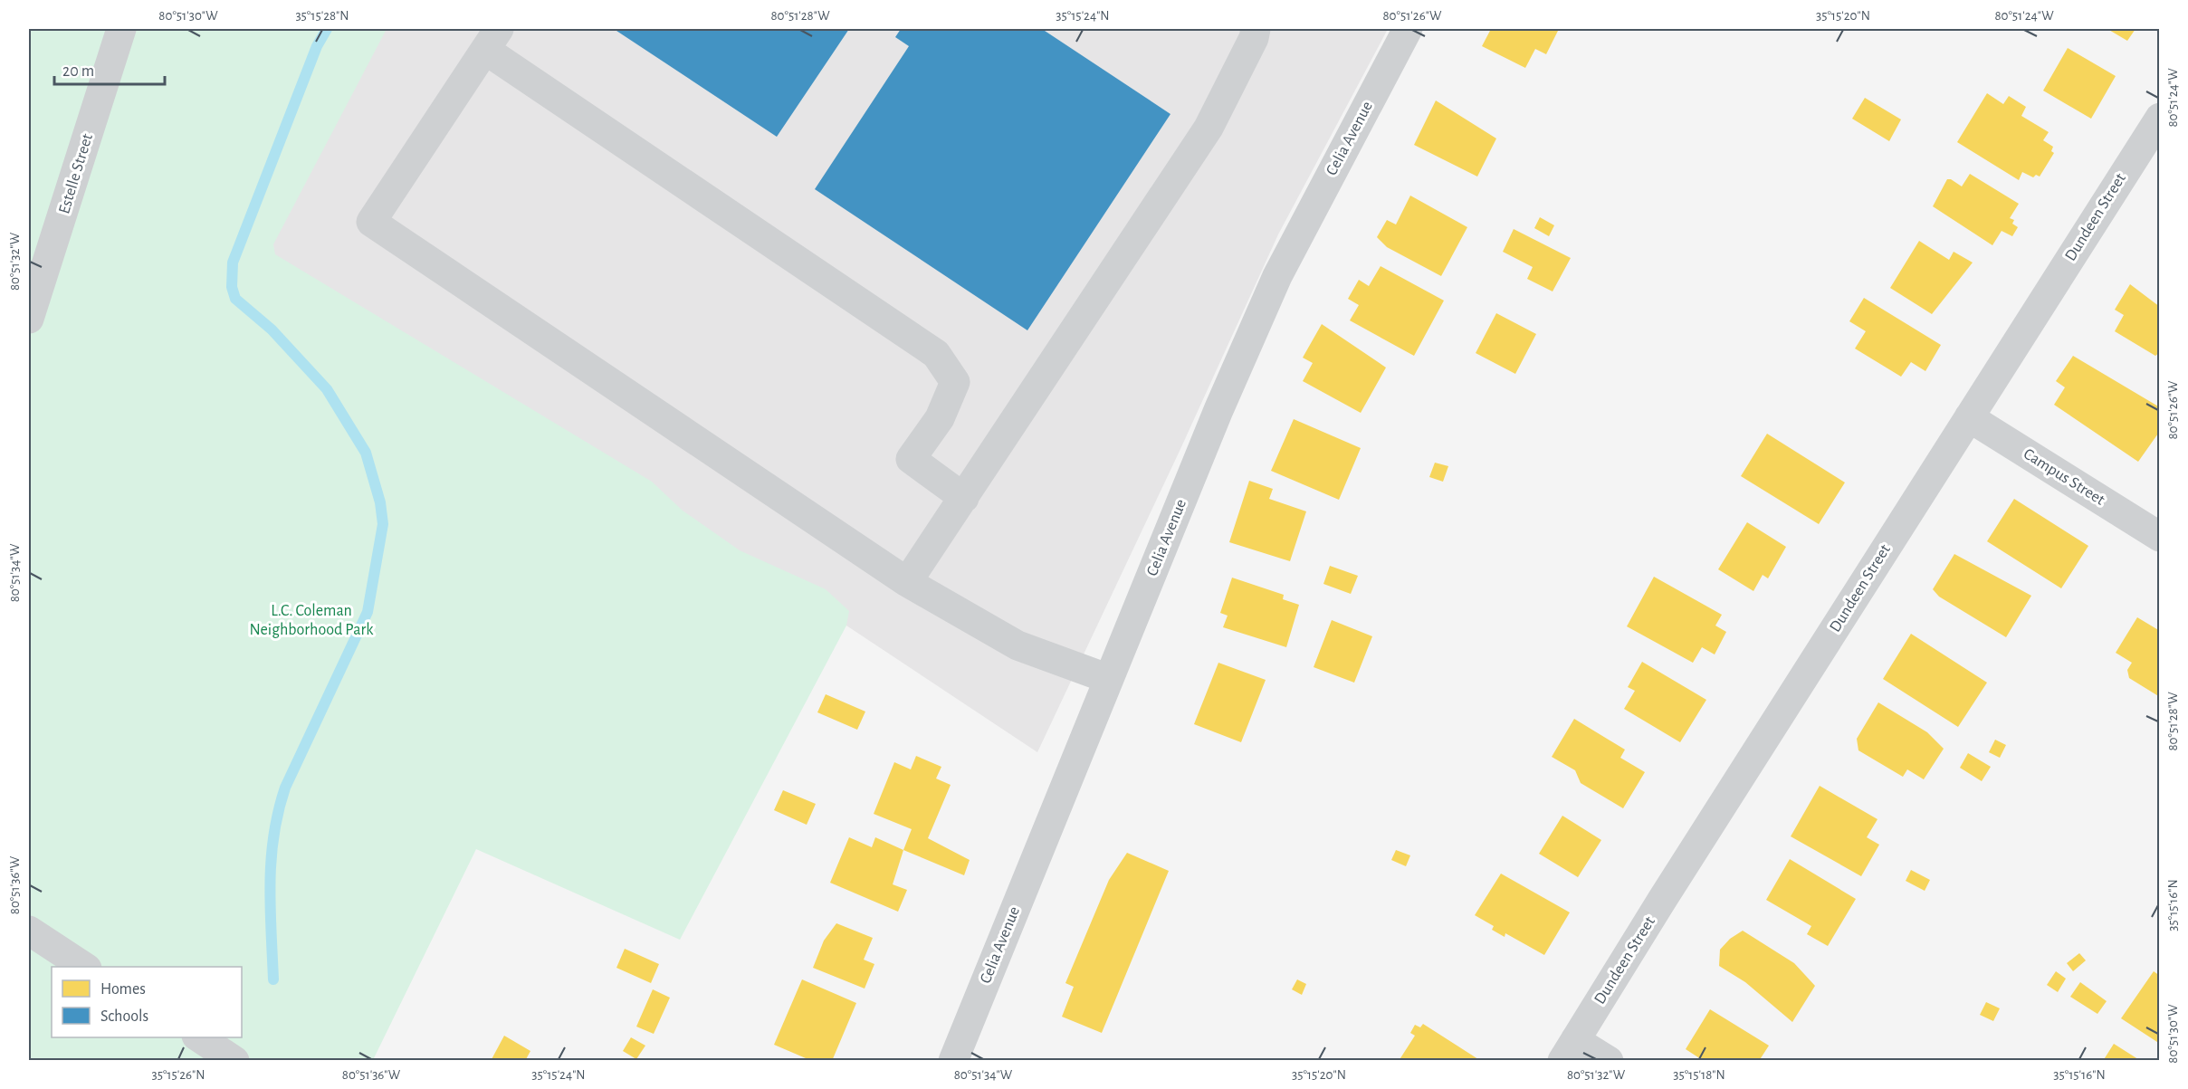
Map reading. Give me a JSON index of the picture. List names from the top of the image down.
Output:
{
  "streets": {
    "street": [
      "Celia Avenue",
      "Estelle Street",
      "Dundeen Street",
      "Campus Street"
    ]
  },
  "crossings": [
    ["Dundeen Street", "Campus Street"]
  ],
  "parks": ["L.C. Coleman Neighborhood Park"],
  "legend": ["Homes", "Schools"],
  "scale_bar": "20 m",
  "coordinates": [
    "80°51'30\"W",
    "35°15'28\"N",
    "80°51'28\"W",
    "35°15'24\"N",
    "80°51'26\"W",
    "35°15'20\"N",
    "80°51'24\"W",
    "80°51'32\"W",
    "80°51'34\"W",
    "80°51'36\"W",
    "35°15'16\"N",
    "35°15'26\"N",
    "35°15'18\"N"
  ]
}
